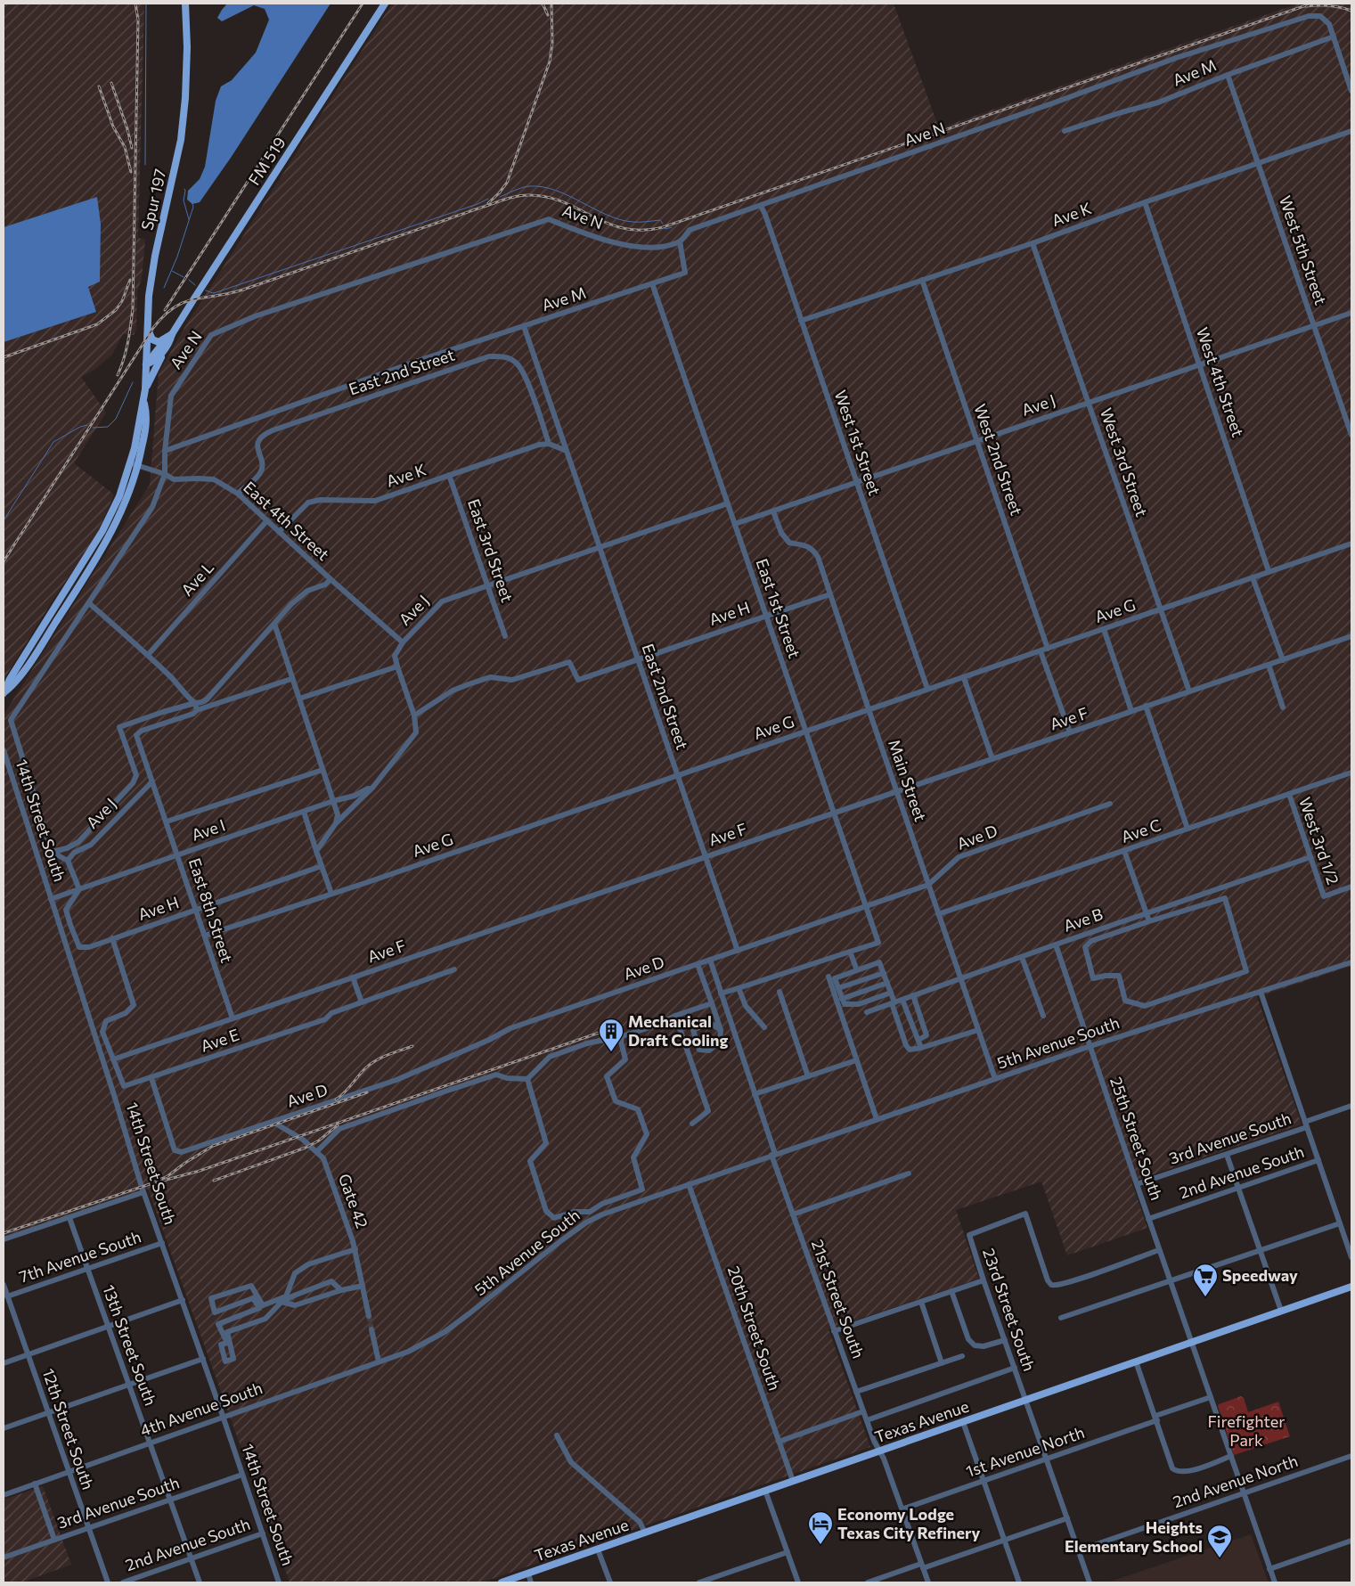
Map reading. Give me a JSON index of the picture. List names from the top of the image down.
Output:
{
  "streets": {
    "main road": ["FM 519", "Spur 197", "Texas Avenue"],
    "street": [
      "Ave M",
      "Ave N",
      "Ave K",
      "West 5th Street",
      "East 2nd Street",
      "West 4th Street",
      "Ave J",
      "West 1st Street",
      "West 2nd Street",
      "West 3rd Street",
      "East 4th Street",
      "East 3rd Street",
      "Ave L",
      "East 1st Street",
      "Ave G",
      "Ave H",
      "Ave F",
      "Main Street",
      "14th Street South",
      "Ave I",
      "Ave C",
      "Ave D",
      "West 3rd 1/2",
      "East 8th Street",
      "Ave B",
      "Ave E",
      "5th Avenue South",
      "25th Street South",
      "3rd Avenue South",
      "2nd Avenue South",
      "Gate 42",
      "7th Avenue South",
      "21st Street South",
      "23rd Street South",
      "20th Street South",
      "13th Street South",
      "4th Avenue South",
      "12th Street South",
      "1st Avenue North",
      "2nd Avenue North"
    ]
  },
  "crossings": [
    ["Ave M", "Ave N"],
    ["Ave M", "West 5th Street"],
    ["Ave M", "East 2nd Street"],
    ["Ave M", "East 1st Street"],
    ["Ave N", "West 1st Street"],
    ["Ave N", "East 4th Street"],
    ["FM 519", "Spur 197"],
    ["Spur 197", "East 4th Street"],
    ["Ave K", "West 5th Street"],
    ["Ave K", "East 2nd Street"],
    ["Ave K", "West 4th Street"],
    ["Ave K", "West 1st Street"],
    ["Ave K", "West 2nd Street"],
    ["Ave K", "West 3rd Street"],
    ["Ave K", "East 4th Street"],
    ["Ave K", "East 3rd Street"],
    ["West 5th Street", "Ave J"],
    ["East 2nd Street", "Ave J"],
    ["East 2nd Street", "East 4th Street"],
    ["East 2nd Street", "Ave G"],
    ["East 2nd Street", "Ave H"],
    ["East 2nd Street", "Ave F"],
    ["East 2nd Street", "Ave D"],
    ["West 4th Street", "Ave J"],
    ["West 4th Street", "Ave G"],
    ["Ave J", "West 1st Street"],
    ["Ave J", "West 2nd Street"],
    ["Ave J", "West 3rd Street"],
    ["Ave J", "East 4th Street"],
    ["Ave J", "East 3rd Street"],
    ["Ave J", "East 1st Street"],
    ["Ave J", "Ave H"],
    ["Ave J", "Main Street"],
    ["Ave J", "Ave I"],
    ["Ave J", "East 8th Street"],
    ["West 1st Street", "Ave G"],
    ["West 2nd Street", "Ave G"],
    ["West 3rd Street", "Ave G"],
    ["West 3rd Street", "Ave F"],
    ["East 4th Street", "Ave L"],
    ["East 1st Street", "Ave G"],
    ["East 1st Street", "Ave H"],
    ["East 1st Street", "Ave F"],
    ["East 1st Street", "Ave D"],
    ["Ave G", "Main Street"],
    ["Ave G", "East 8th Street"],
    ["Ave H", "Main Street"],
    ["Ave H", "Ave I"],
    ["Ave H", "East 8th Street"],
    ["Ave F", "Main Street"],
    ["Ave F", "East 8th Street"],
    ["Ave F", "Ave E"],
    ["Main Street", "Ave C"],
    ["Main Street", "Ave D"],
    ["Main Street", "Ave B"],
    ["Main Street", "5th Avenue South"],
    ["14th Street South", "Ave I"],
    ["14th Street South", "3rd Avenue South"],
    ["14th Street South", "2nd Avenue South"],
    ["14th Street South", "7th Avenue South"],
    ["14th Street South", "4th Avenue South"],
    ["Ave I", "East 8th Street"],
    ["Ave C", "West 3rd 1/2"],
    ["Ave D", "Ave E"],
    ["Ave D", "Gate 42"],
    ["Ave D", "21st Street South"],
    ["West 3rd 1/2", "Ave B"],
    ["Ave B", "25th Street South"],
    ["5th Avenue South", "25th Street South"],
    ["5th Avenue South", "21st Street South"],
    ["5th Avenue South", "20th Street South"],
    ["5th Avenue South", "4th Avenue South"],
    ["25th Street South", "3rd Avenue South"],
    ["25th Street South", "2nd Avenue South"],
    ["25th Street South", "23rd Street South"],
    ["25th Street South", "Texas Avenue"],
    ["25th Street South", "1st Avenue North"],
    ["25th Street South", "2nd Avenue North"],
    ["3rd Avenue South", "13th Street South"],
    ["3rd Avenue South", "12th Street South"],
    ["2nd Avenue South", "13th Street South"],
    ["7th Avenue South", "13th Street South"],
    ["7th Avenue South", "12th Street South"],
    ["21st Street South", "Texas Avenue"],
    ["21st Street South", "1st Avenue North"],
    ["23rd Street South", "Texas Avenue"],
    ["23rd Street South", "1st Avenue North"],
    ["23rd Street South", "2nd Avenue North"],
    ["20th Street South", "Texas Avenue"],
    ["13th Street South", "4th Avenue South"],
    ["4th Avenue South", "12th Street South"]
  ],
  "parks": ["Firefighter Park"],
  "places": {
    "building": ["Mechanical Draft Cooling"],
    "supermarket": ["Speedway"],
    "hotel": ["Economy Lodge Texas City Refinery"],
    "school or university": ["Heights Elementary School"]
  }
}
